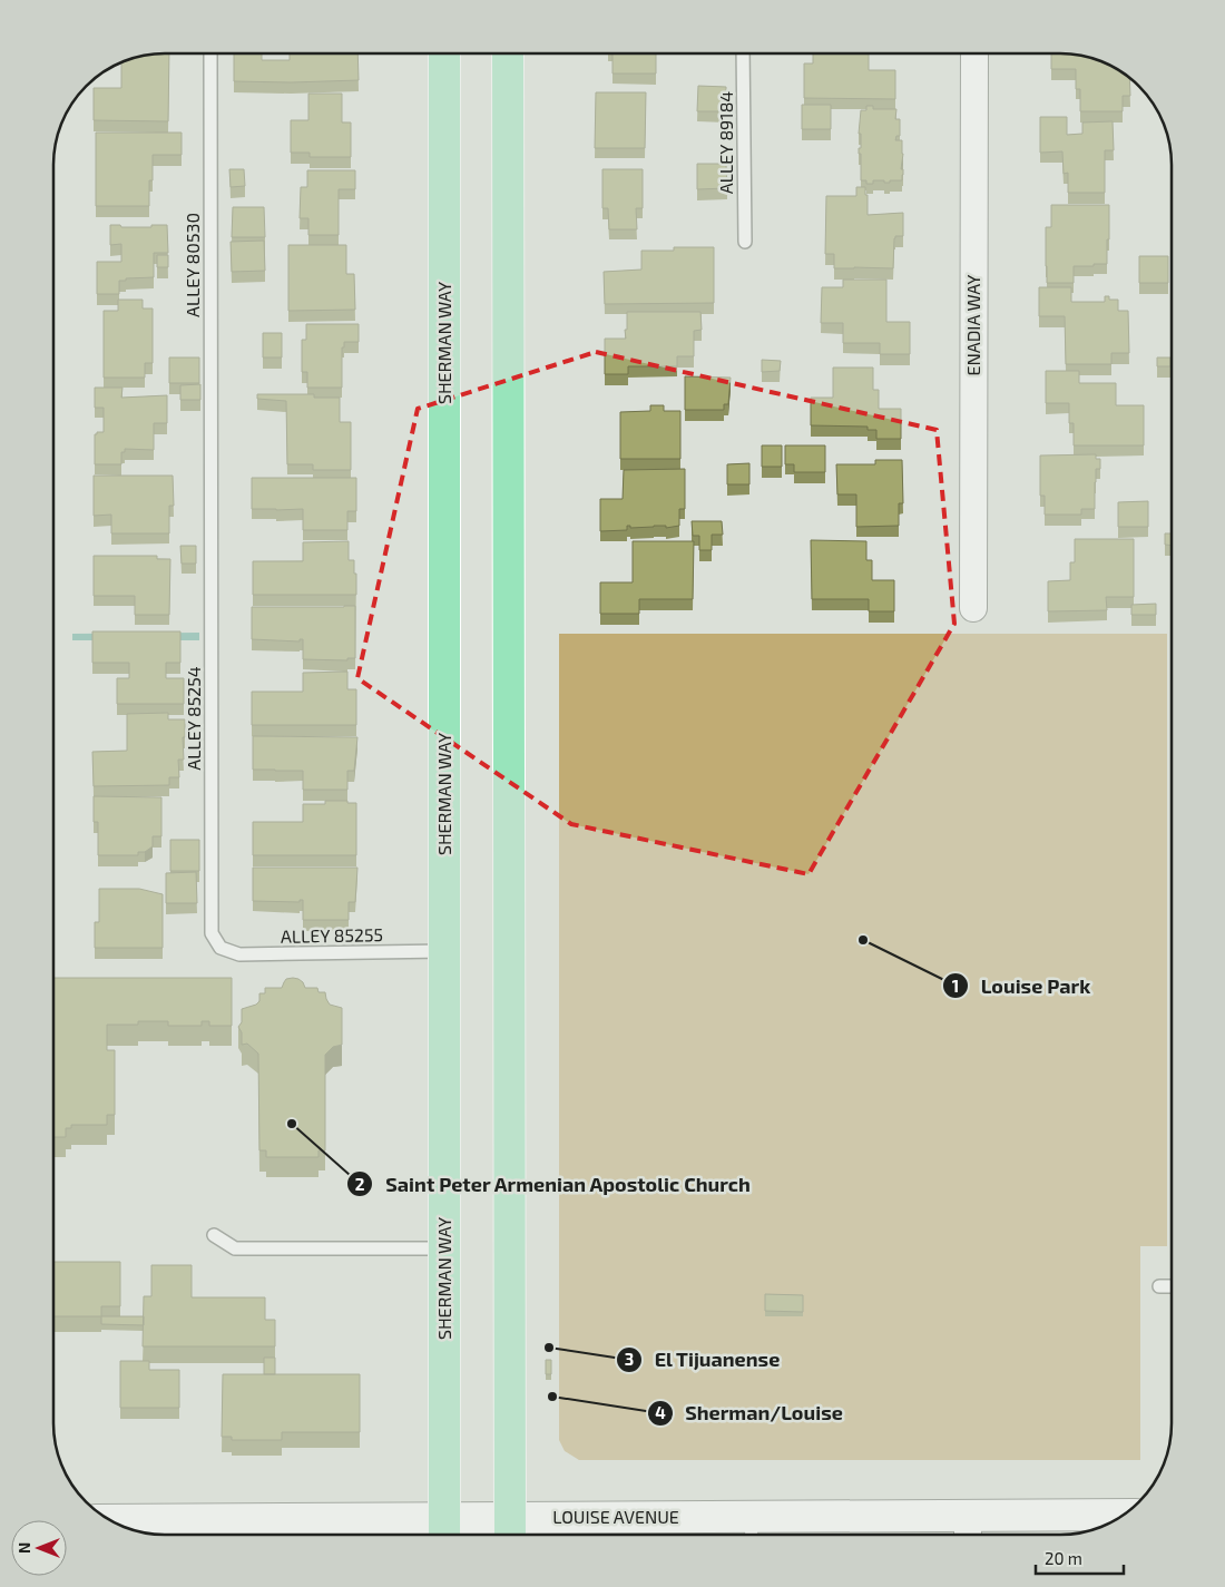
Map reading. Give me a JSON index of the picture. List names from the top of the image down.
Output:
{
  "streets": {
    "main road": ["SHERMAN WAY", "LOUISE AVENUE"],
    "street": ["ENADIA WAY"],
    "lane": [
      "ALLEY 89184",
      "ALLEY 80530",
      "ALLEY 85254",
      "ALLEY 85255"
    ]
  },
  "crossings": [
    ["ALLEY 80530", "ALLEY 85254"],
    ["SHERMAN WAY", "ALLEY 85255"],
    ["SHERMAN WAY", "LOUISE AVENUE"],
    ["ALLEY 85254", "ALLEY 85255"]
  ],
  "places": [
    "Louise Park",
    "Saint Peter Armenian Apostolic Church",
    "El Tijuanense",
    "Sherman/Louise"
  ],
  "scale_bar": "20 m",
  "north": "left"
}
